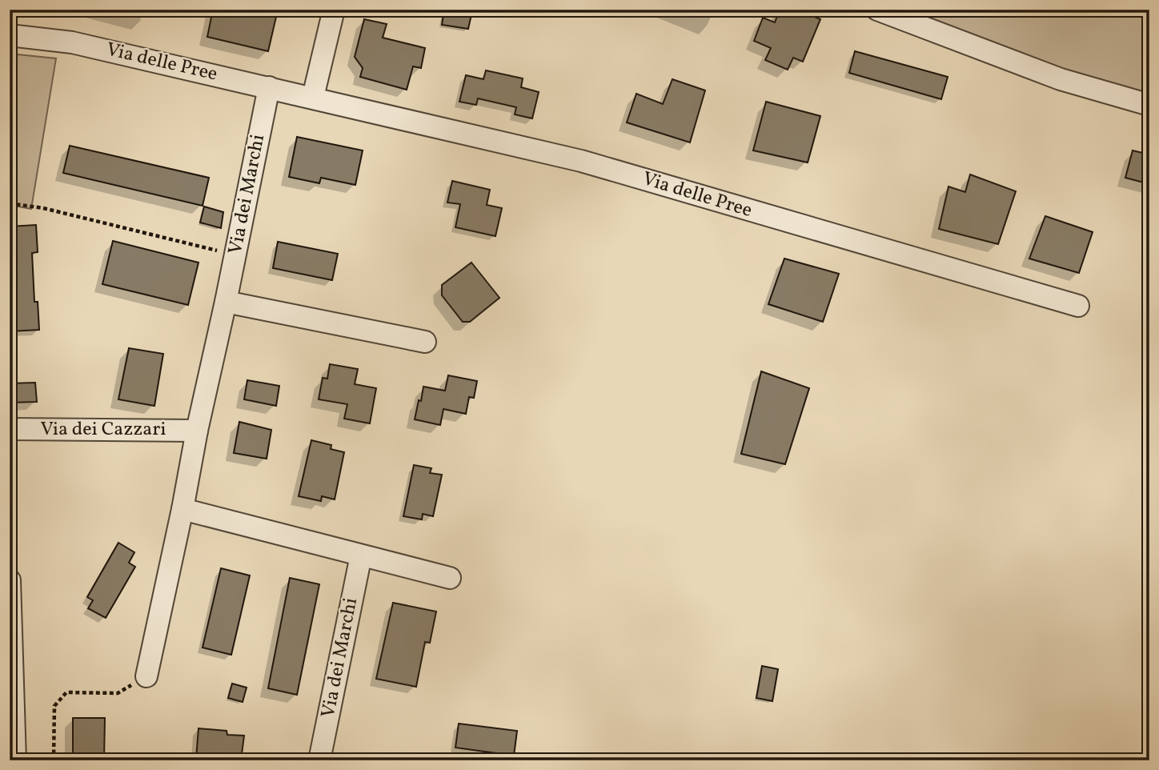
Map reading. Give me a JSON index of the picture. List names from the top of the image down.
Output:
{
  "streets": {
    "street": ["Via delle Pree", "Via dei Marchi", "Via dei Cazzari"]
  },
  "crossings": [
    ["Via delle Pree", "Via dei Marchi"],
    ["Via dei Marchi", "Via dei Cazzari"]
  ]
}
